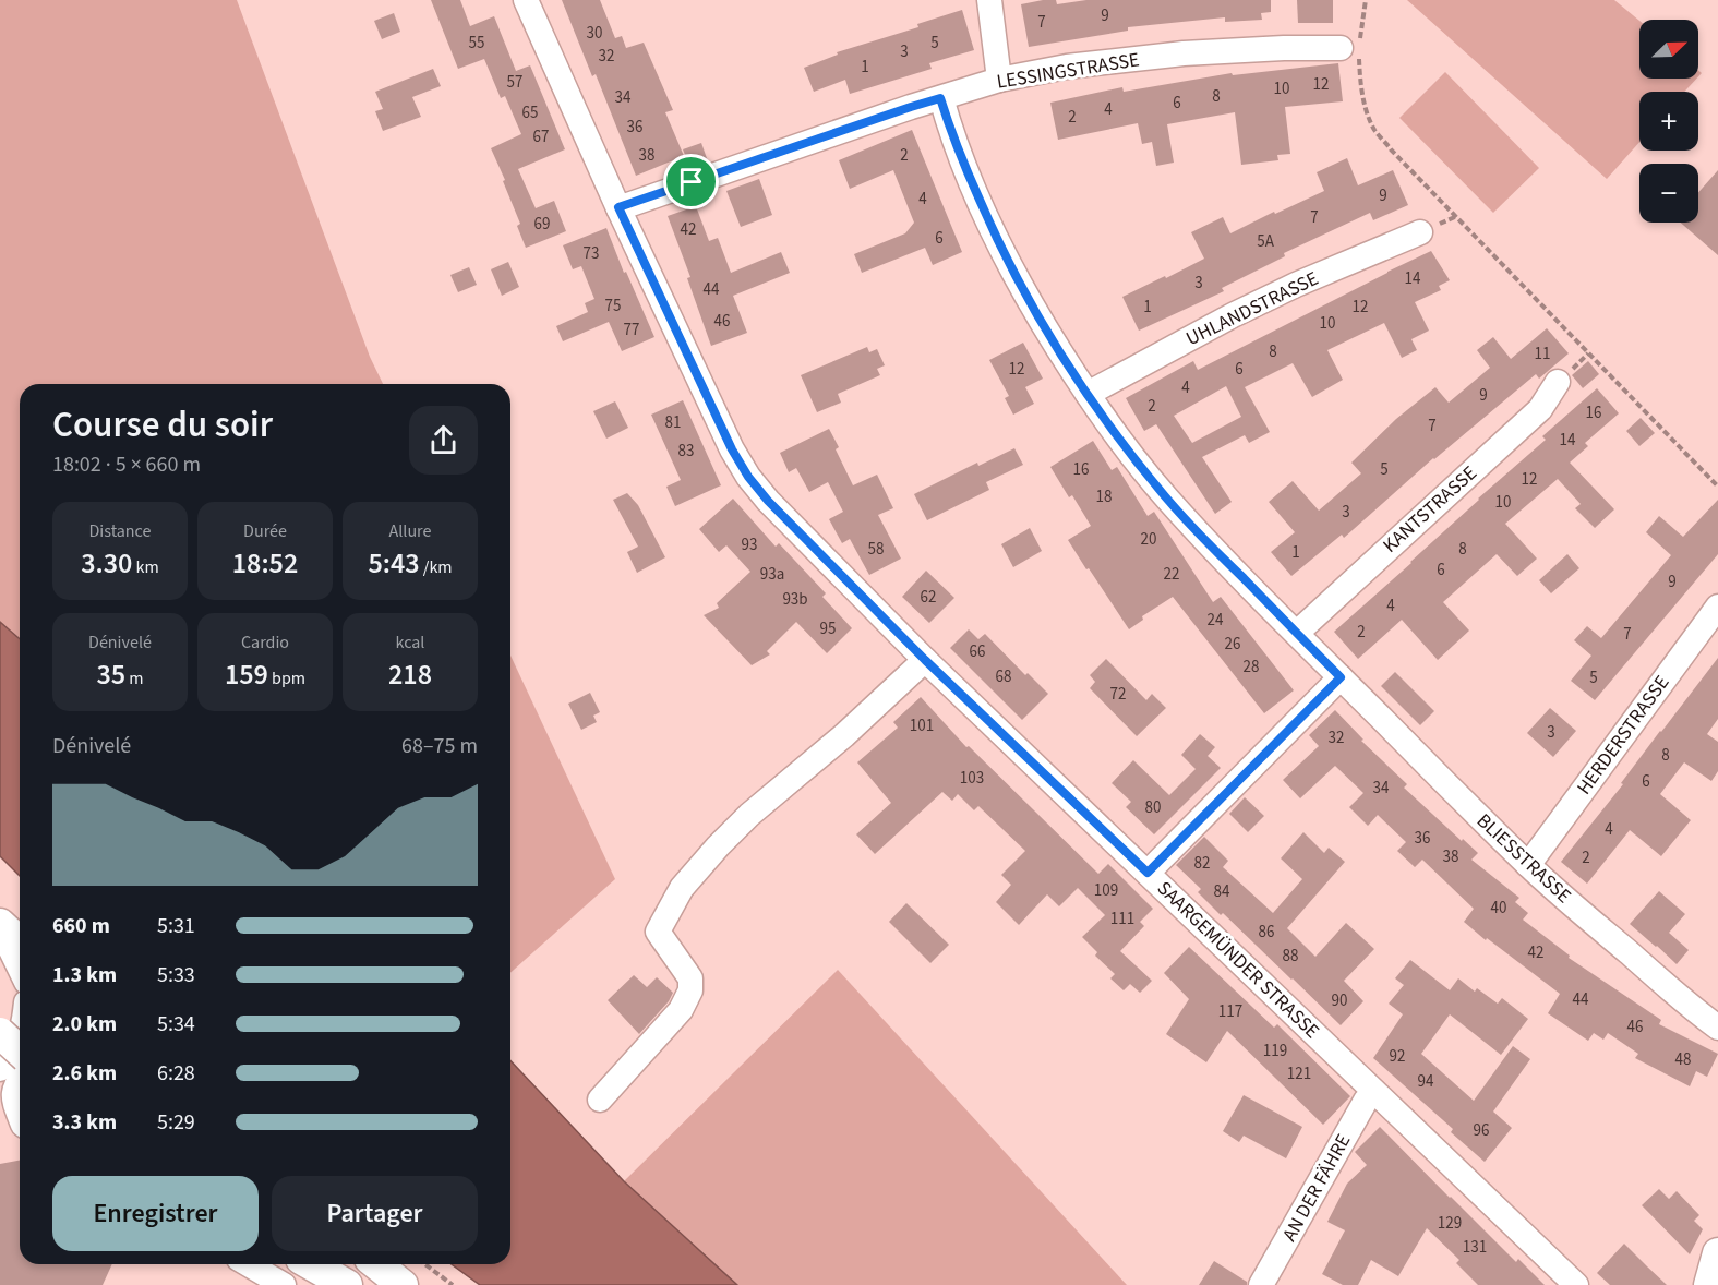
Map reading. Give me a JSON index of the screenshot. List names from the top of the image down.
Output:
{
  "streets": {
    "street": [
      "LESSINGSTRASSE",
      "UHLANDSTRASSE",
      "KANTSTRASSE",
      "HERDERSTRASSE",
      "BLIESSTRASSE",
      "SAARGEMÜNDER STRASSE",
      "AN DER FÄHRE"
    ]
  },
  "crossings": [
    ["LESSINGSTRASSE", "BLIESSTRASSE"],
    ["LESSINGSTRASSE", "SAARGEMÜNDER STRASSE"],
    ["UHLANDSTRASSE", "BLIESSTRASSE"],
    ["KANTSTRASSE", "BLIESSTRASSE"],
    ["HERDERSTRASSE", "BLIESSTRASSE"],
    ["SAARGEMÜNDER STRASSE", "AN DER FÄHRE"]
  ],
  "house_numbers": [
    "9",
    "7",
    "30",
    "55",
    "5",
    "3",
    "32",
    "1",
    "57",
    "12",
    "10",
    "8",
    "34",
    "6",
    "4",
    "65",
    "2",
    "36",
    "67",
    "38",
    "2",
    "9",
    "4",
    "7",
    "69",
    "42",
    "6",
    "5A",
    "73",
    "14",
    "3",
    "44",
    "75",
    "1",
    "12",
    "46",
    "10",
    "77",
    "8",
    "11",
    "12",
    "6",
    "4",
    "9",
    "2",
    "16",
    "81",
    "7",
    "14",
    "83",
    "16",
    "5",
    "12",
    "18",
    "10",
    "3",
    "20",
    "93",
    "58",
    "8",
    "1",
    "6",
    "93a",
    "22",
    "9",
    "62",
    "93b",
    "4",
    "24",
    "95",
    "2",
    "7",
    "26",
    "66",
    "28",
    "68",
    "5",
    "72",
    "101",
    "3",
    "32",
    "8",
    "103",
    "6",
    "34",
    "80",
    "4",
    "36",
    "38",
    "2",
    "82",
    "109",
    "84",
    "40",
    "111",
    "86",
    "42",
    "88",
    "44",
    "90",
    "117",
    "46",
    "119",
    "92",
    "48",
    "121",
    "94",
    "96",
    "129",
    "131"
  ],
  "north": "top right",
  "page": {
    "map_buttons": ["+", "−"],
    "heading": ["Course du soir", "18:02 · 5 × 660 m"],
    "stats": [
      ["Distance", "3.30 km"],
      ["Durée", "18:52"],
      ["Allure", "5:43 /km"],
      ["Dénivelé", "35 m"],
      ["Cardio", "159 bpm"],
      ["kcal", "218"]
    ],
    "chart": ["Dénivelé", "68–75 m"],
    "list": [
      {
        "name": "660 m",
        "note": "5:31"
      },
      {
        "name": "1.3 km",
        "note": "5:33"
      },
      {
        "name": "2.0 km",
        "note": "5:34"
      },
      {
        "name": "2.6 km",
        "note": "6:28"
      },
      {
        "name": "3.3 km",
        "note": "5:29"
      }
    ],
    "buttons": ["Enregistrer", "Partager"]
  }
}
